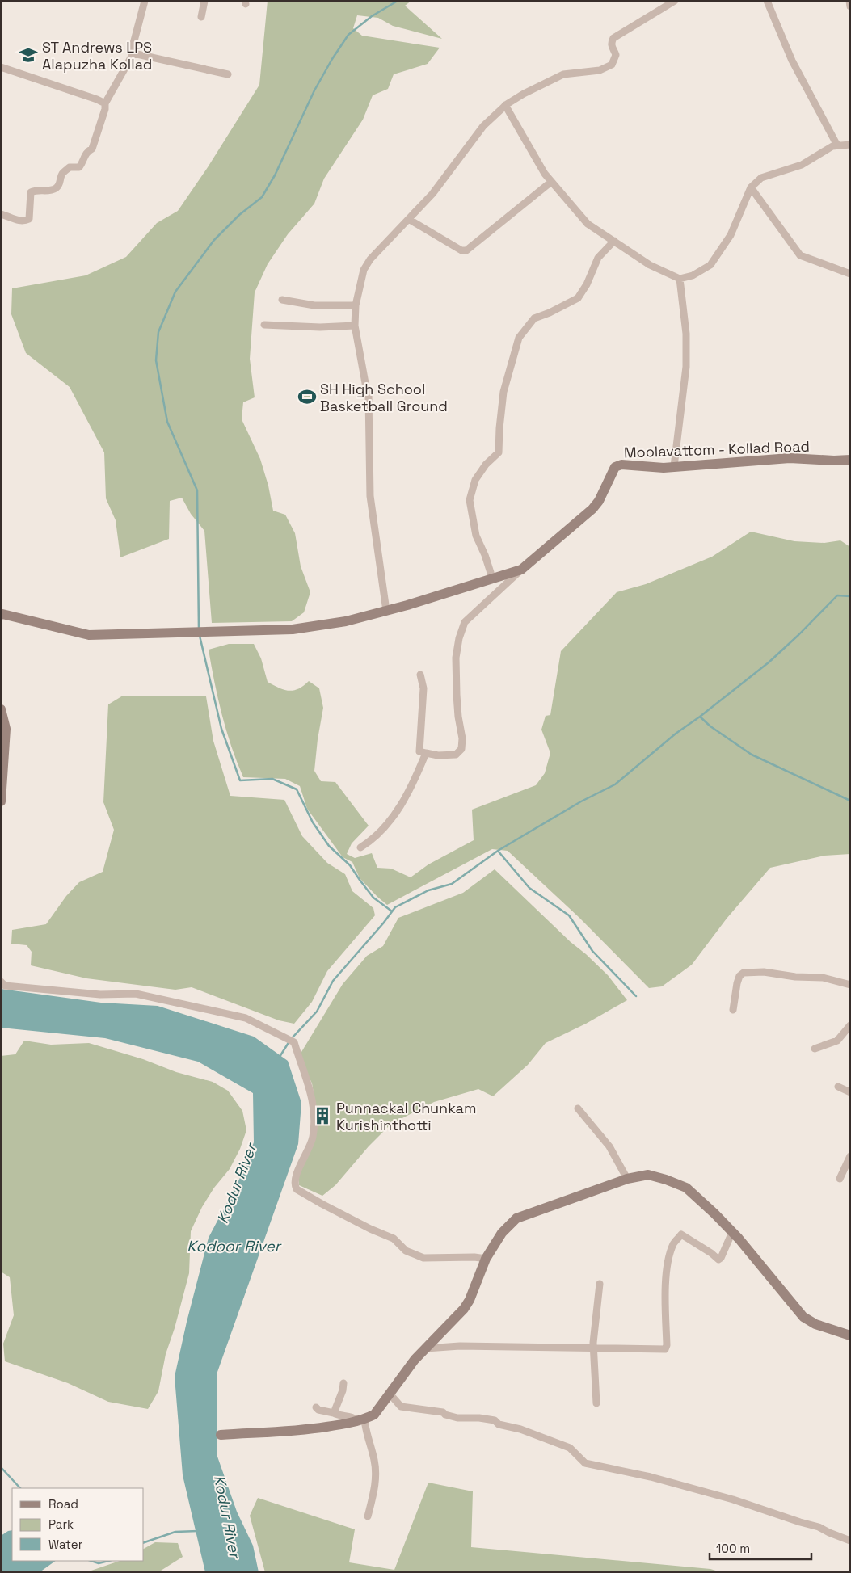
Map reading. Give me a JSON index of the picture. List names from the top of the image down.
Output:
{
  "streets": {
    "main road": ["Moolavattom - Kollad Road"]
  },
  "water": ["Kodur River", "Kodoor River"],
  "places": {
    "school or university": ["ST Andrews LPS Alapuzha Kollad"],
    "sports": ["SH High School Basketball Ground"],
    "building": ["Punnackal Chunkam Kurishinthotti"]
  },
  "legend": ["Road", "Park", "Water"],
  "scale_bar": "100 m"
}
